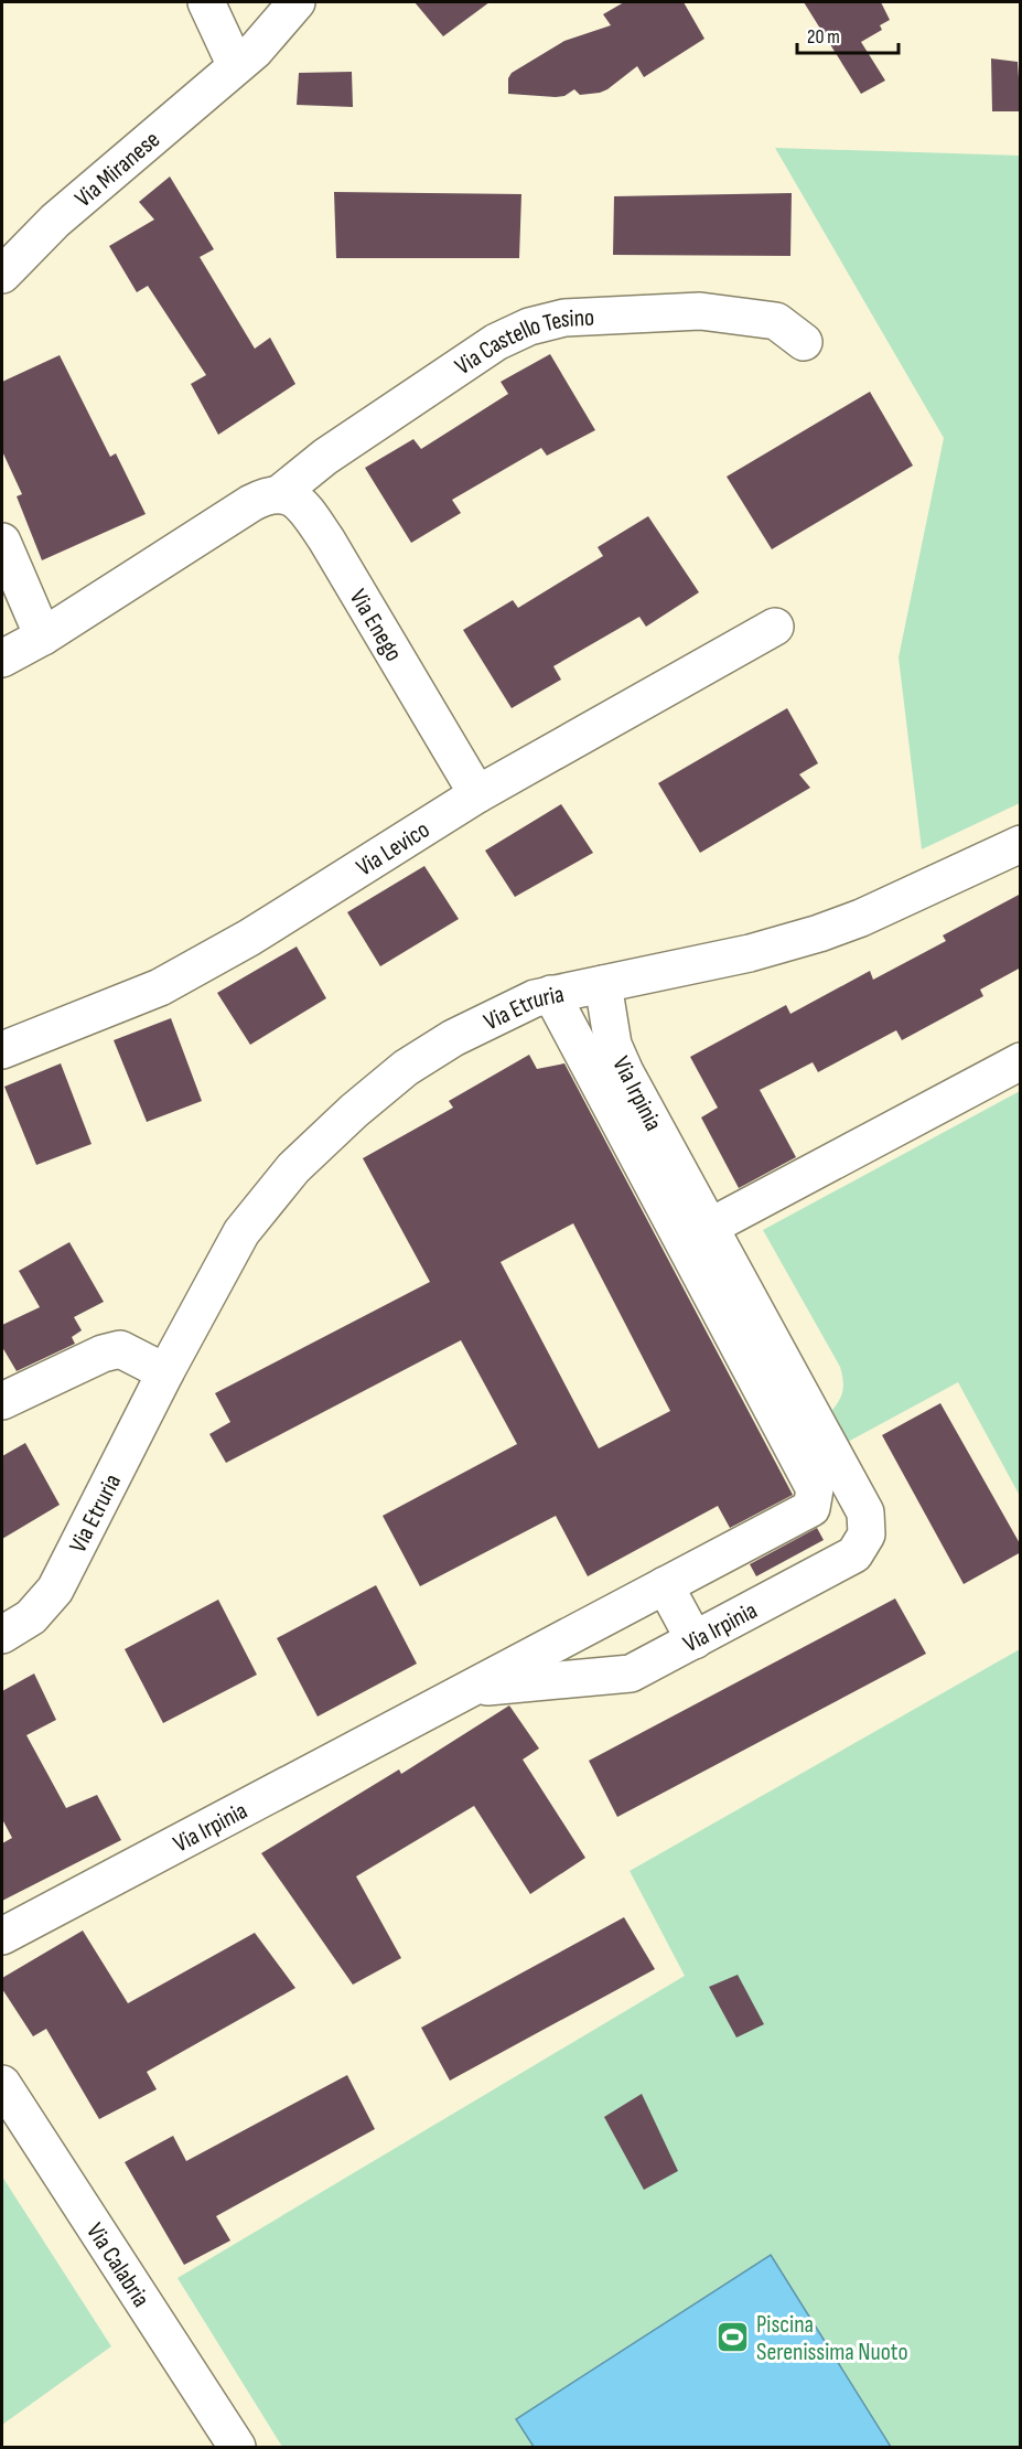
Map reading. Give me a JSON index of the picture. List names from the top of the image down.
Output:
{
  "streets": {
    "street": [
      "Via Miranese",
      "Via Castello Tesino",
      "Via Enego",
      "Via Levico",
      "Via Etruria",
      "Via Irpinia",
      "Via Calabria"
    ]
  },
  "crossings": [
    ["Via Castello Tesino", "Via Enego"],
    ["Via Enego", "Via Levico"],
    ["Via Etruria", "Via Irpinia"]
  ],
  "places": {
    "sports": ["Piscina Serenissima Nuoto"]
  },
  "scale_bar": "20 m"
}
